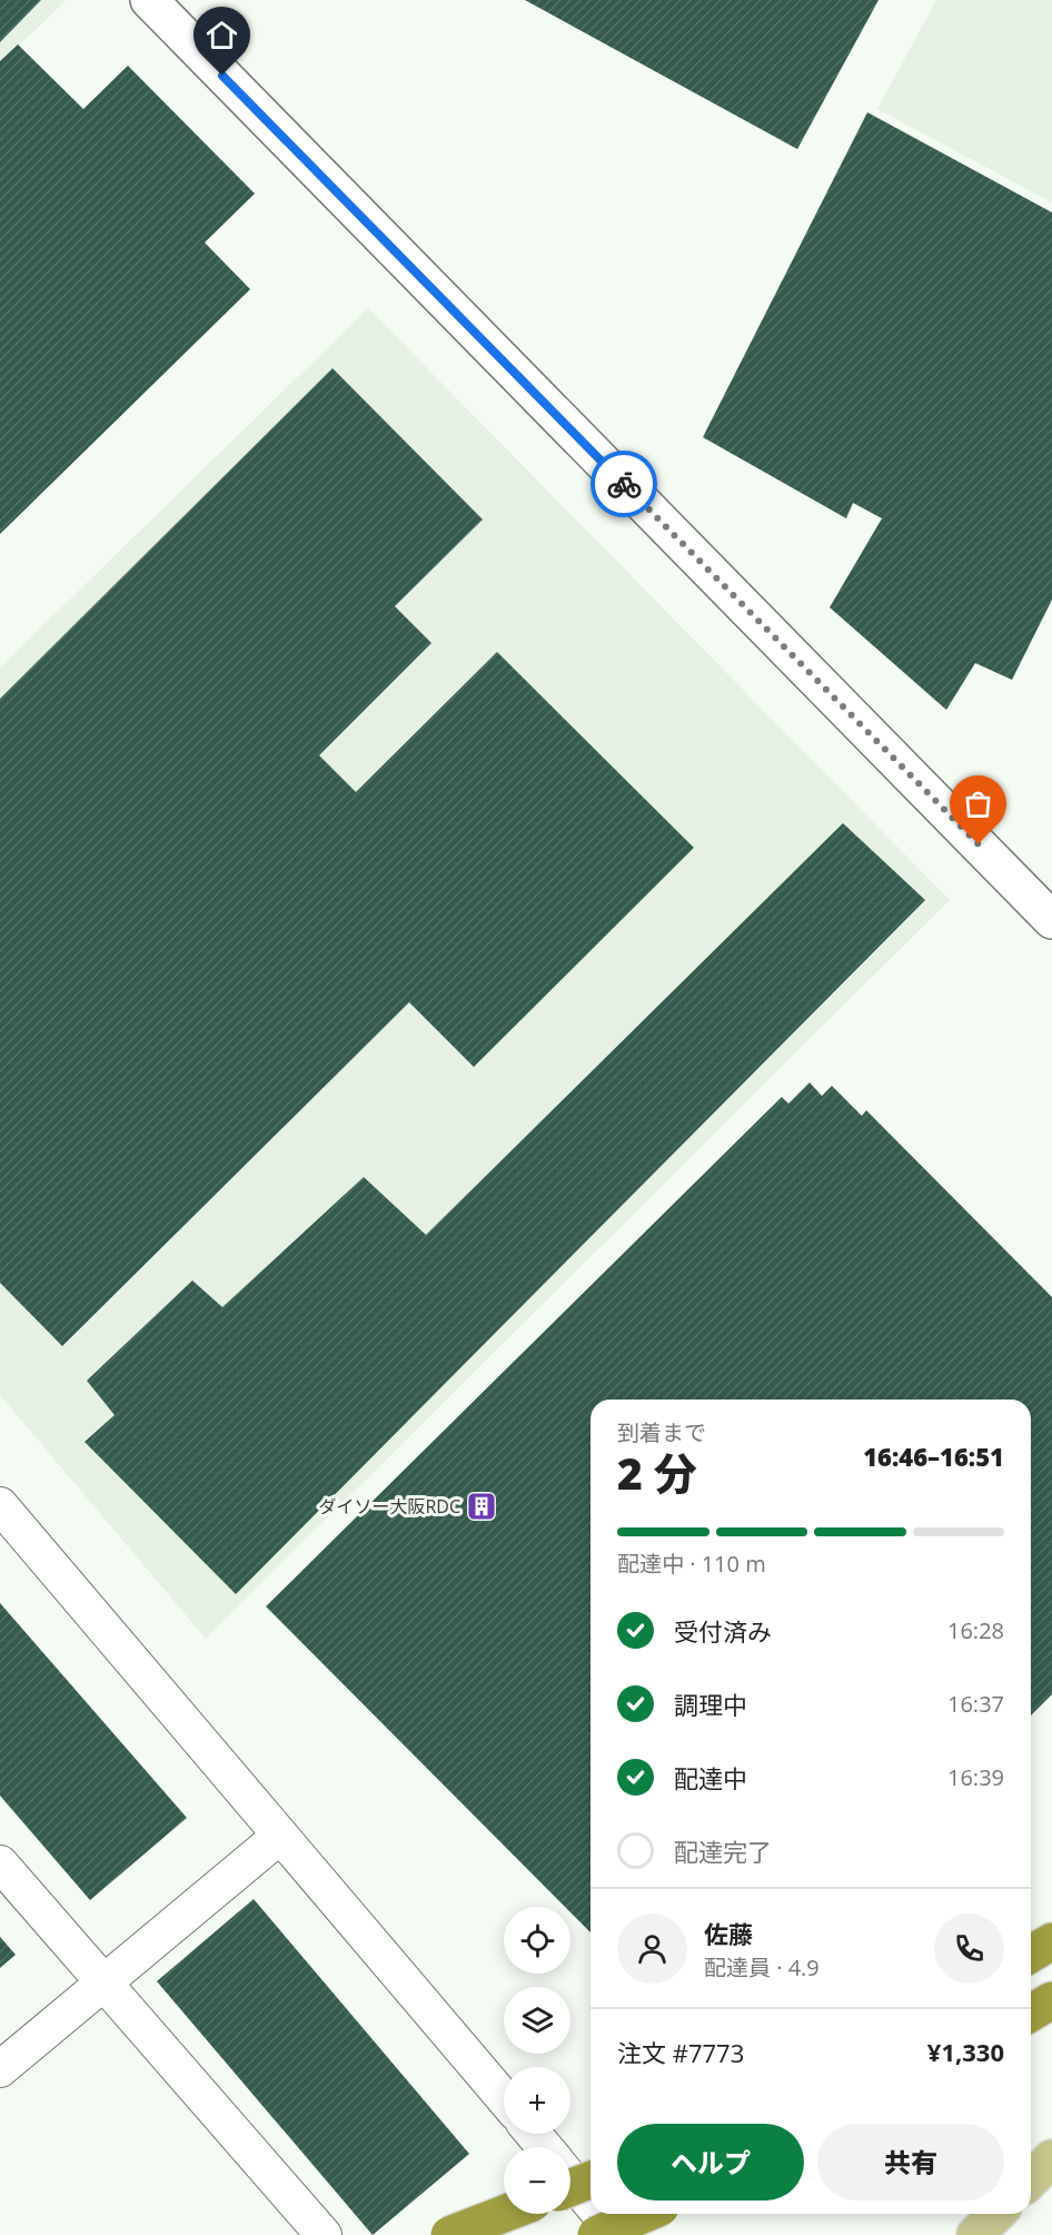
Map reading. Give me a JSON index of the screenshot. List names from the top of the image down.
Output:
{
  "places": {
    "building": ["ダイソー大阪RDC"]
  },
  "page": {
    "heading": ["2 分", "到着まで", "16:46–16:51"],
    "panel": [
      "佐藤",
      "配達員 · 4.9",
      "注文 #7773",
      "¥1,330"
    ],
    "bar": "配達中 · 110 m",
    "list": [
      ["受付済み", "16:28"],
      ["調理中", "16:37"],
      ["配達中", "16:39"],
      "配達完了"
    ],
    "map_buttons": ["+", "−"],
    "buttons": ["ヘルプ", "共有"]
  }
}
